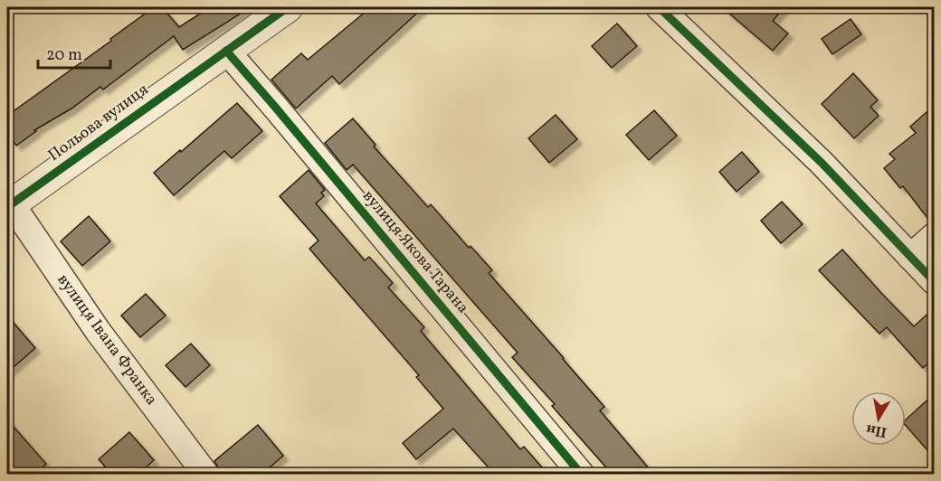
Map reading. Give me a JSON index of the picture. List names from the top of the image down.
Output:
{
  "streets": {
    "street": ["Польова вулиця", "вулиця Якова Тарана", "вулиця Івана Франка"]
  },
  "crossings": [
    ["Польова вулиця", "вулиця Якова Тарана"],
    ["Польова вулиця", "вулиця Івана Франка"]
  ],
  "scale_bar": "20 m",
  "north": "bottom"
}
